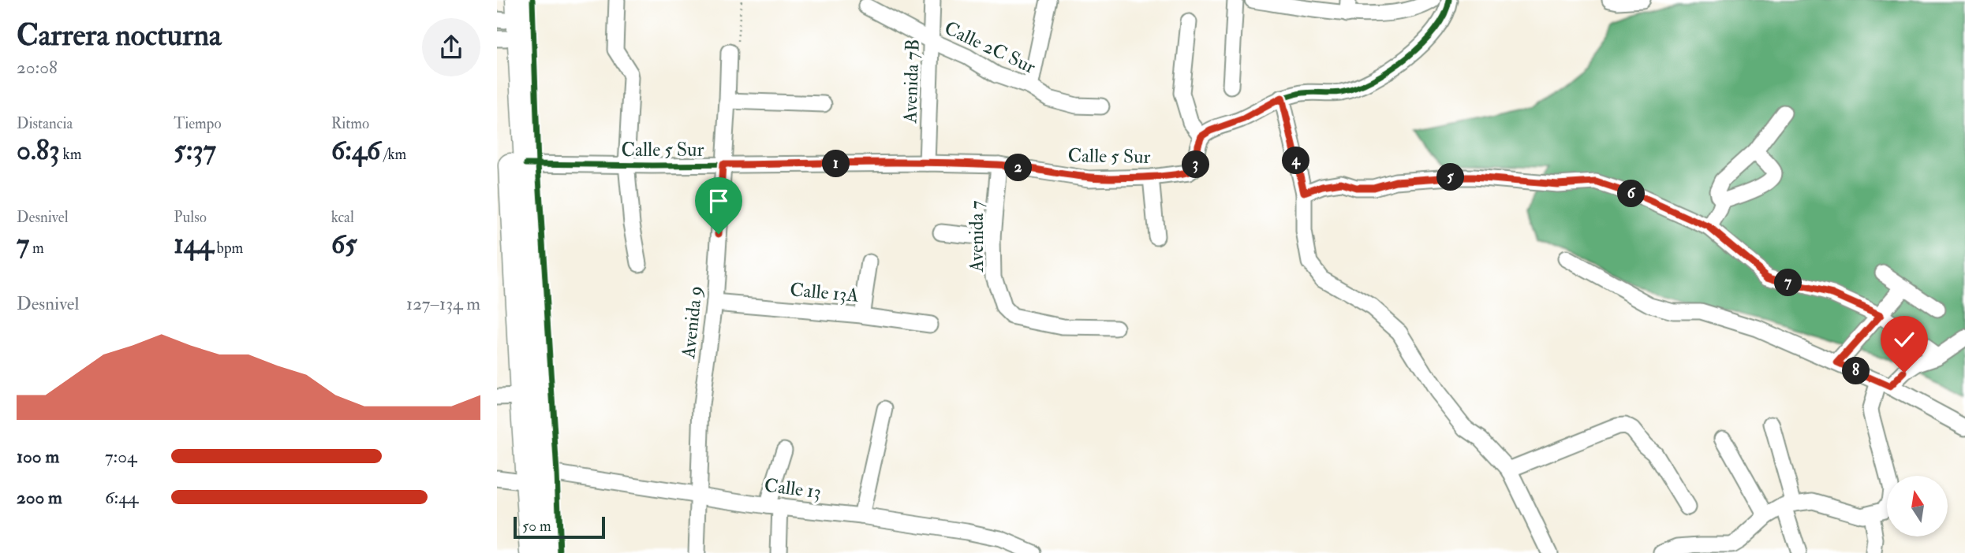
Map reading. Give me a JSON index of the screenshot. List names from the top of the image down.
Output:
{
  "streets": {
    "street": [
      "Calle 2C Sur",
      "Avenida 7B",
      "Calle 5 Sur",
      "Avenida 7",
      "Calle 13A",
      "Avenida 9",
      "Calle 13"
    ]
  },
  "crossings": [
    ["Calle 2C Sur", "Avenida 7B"],
    ["Avenida 7B", "Calle 5 Sur"],
    ["Calle 5 Sur", "Avenida 7"],
    ["Calle 5 Sur", "Avenida 9"],
    ["Calle 13A", "Avenida 9"],
    ["Avenida 9", "Calle 13"]
  ],
  "scale_bar": "50 m",
  "north": "top",
  "page": {
    "heading": ["Carrera nocturna", "20:08"],
    "stats": [
      ["Distancia", "0.83 km"],
      ["Tiempo", "5:37"],
      ["Ritmo", "6:46 /km"],
      ["Desnivel", "7 m"],
      ["Pulso", "144 bpm"],
      ["kcal", "65"]
    ],
    "pins": [
      "4",
      "1",
      "3",
      "2",
      "5",
      "6",
      "7",
      "8"
    ],
    "chart": ["Desnivel", "127–134 m"],
    "list": [
      {
        "name": "100 m",
        "note": "7:04"
      },
      {
        "name": "200 m",
        "note": "6:44"
      }
    ],
    "scale": "50 m"
  }
}
